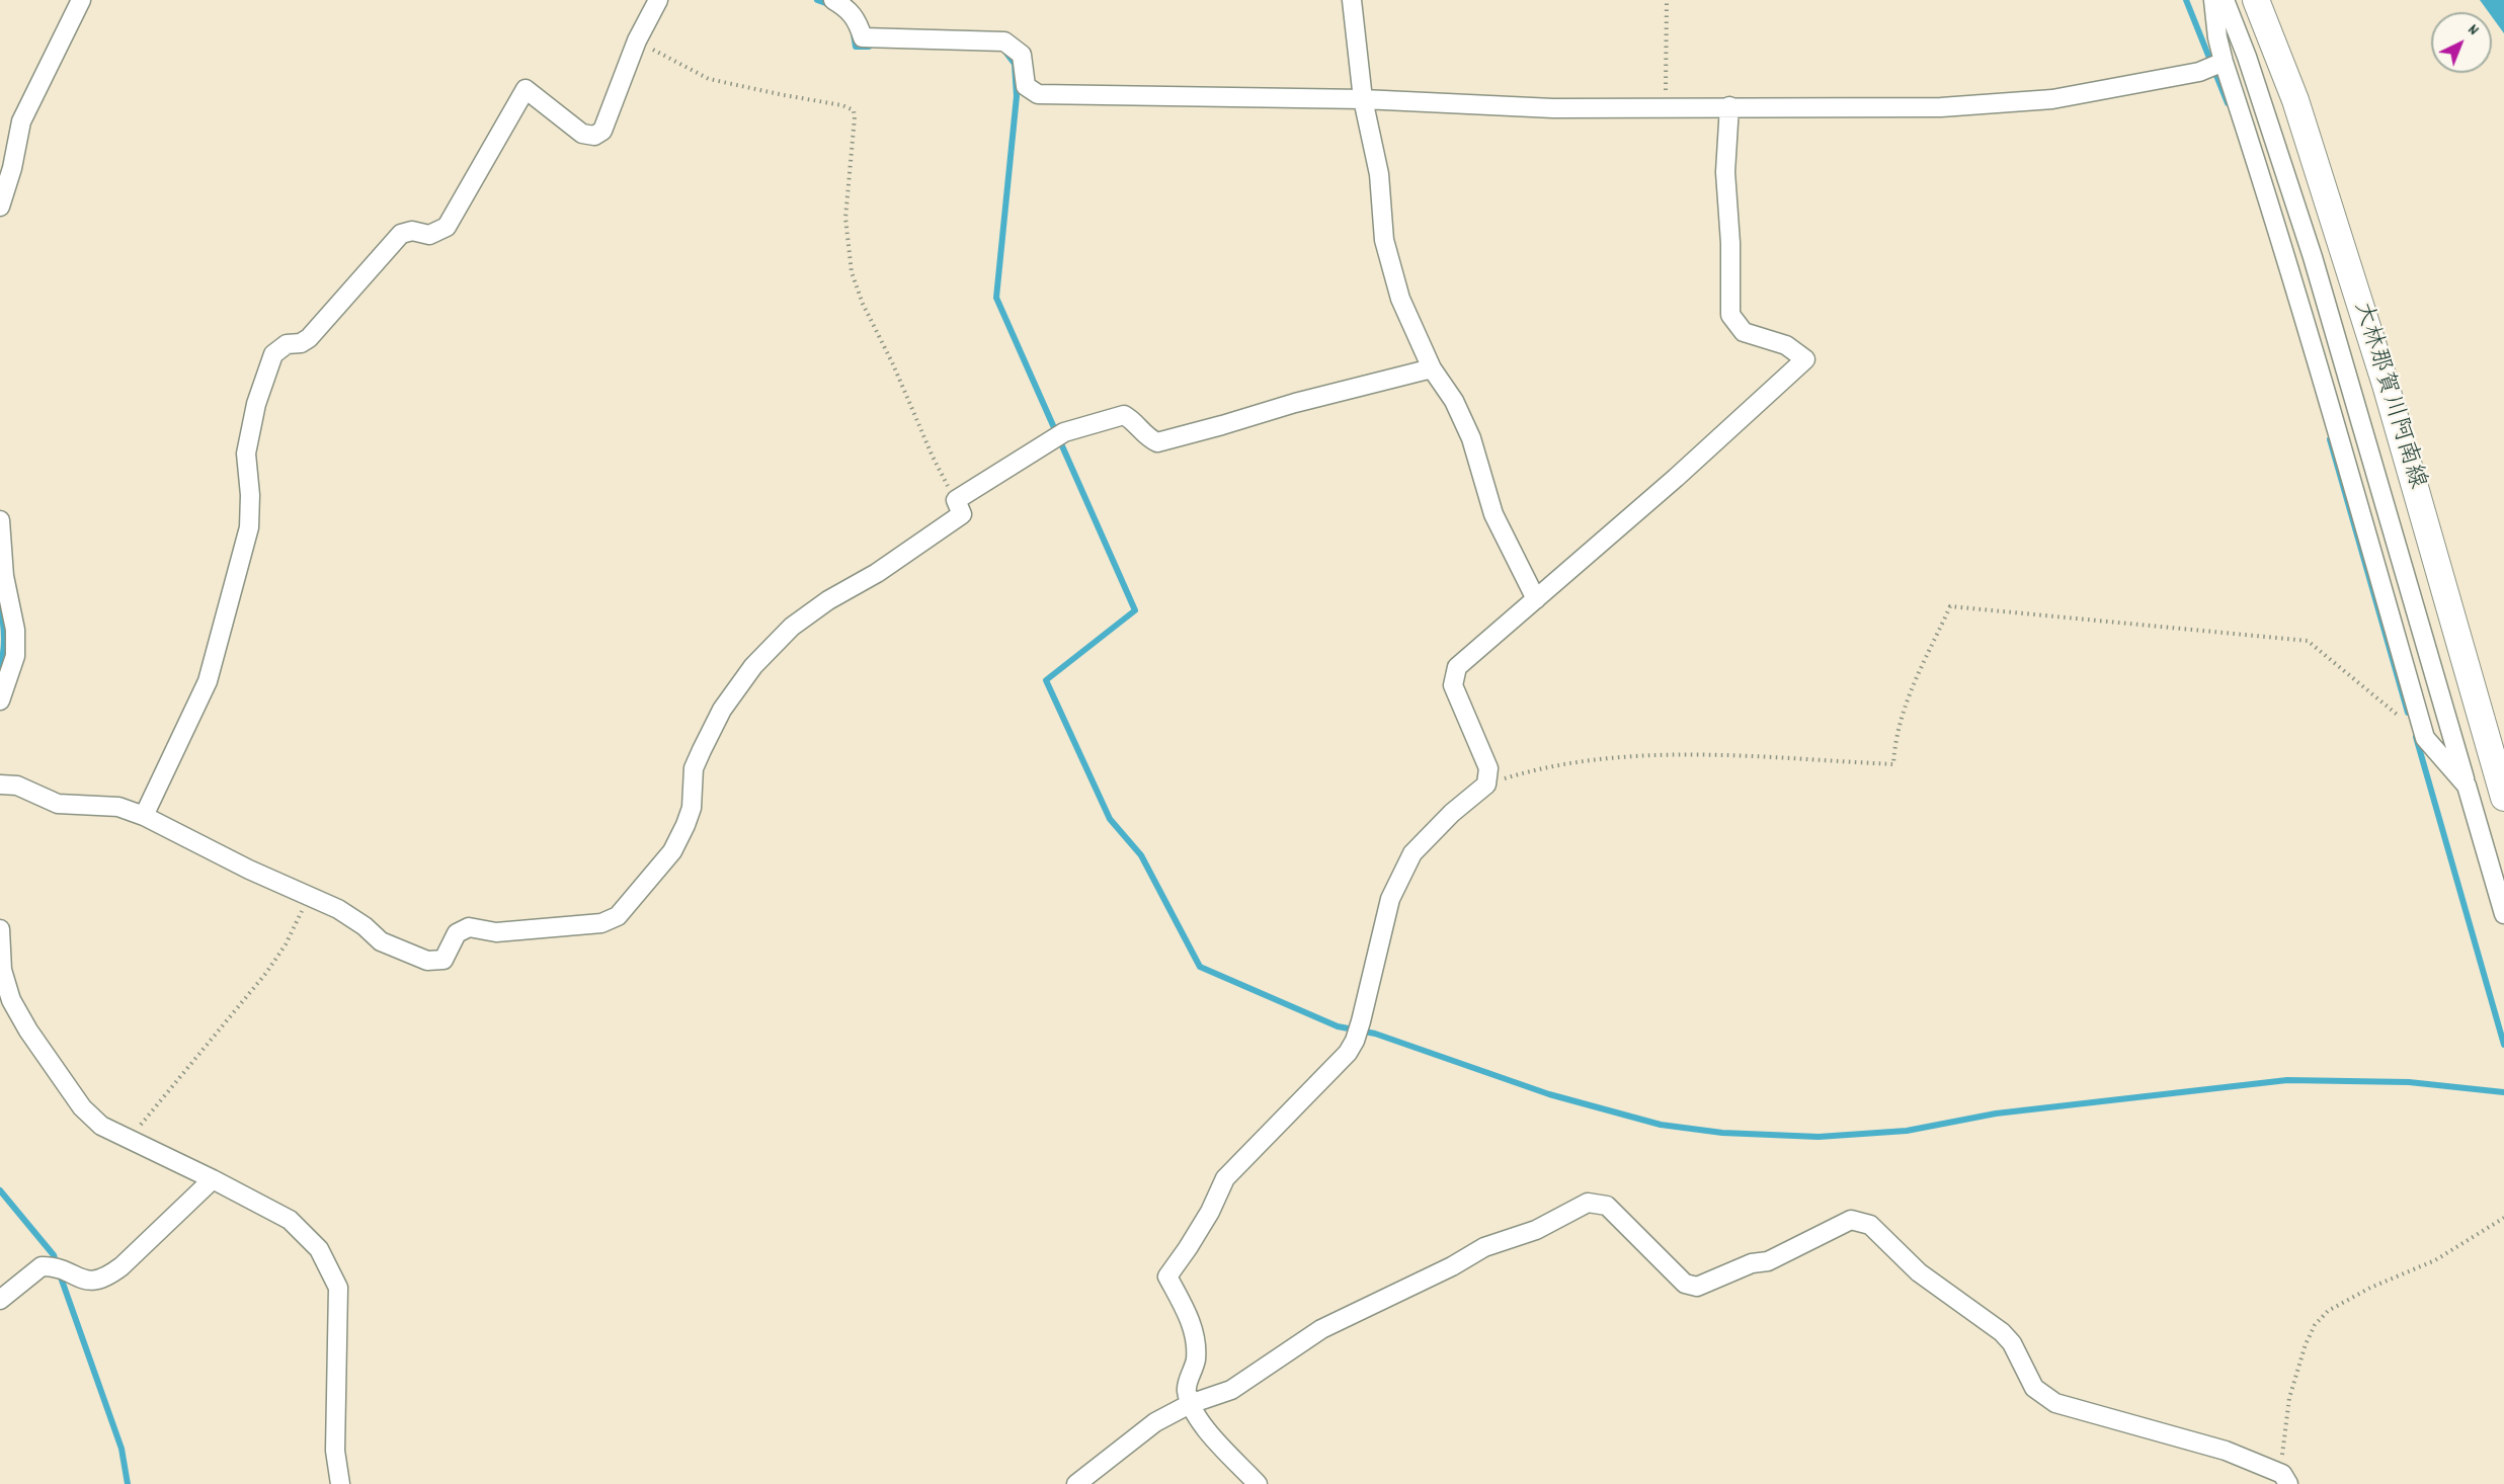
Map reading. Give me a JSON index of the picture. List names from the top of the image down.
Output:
{
  "streets": {
    "main road": ["大林那賀川阿南線"]
  },
  "north": "top right"
}
